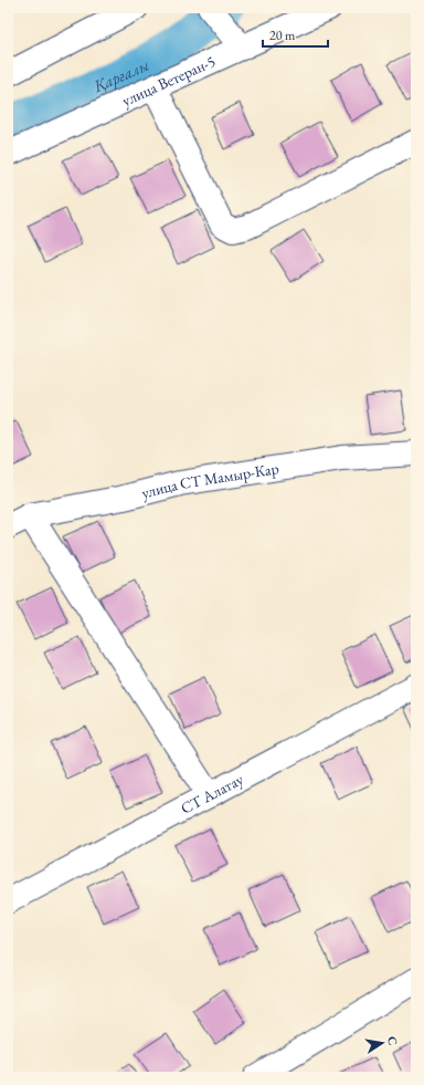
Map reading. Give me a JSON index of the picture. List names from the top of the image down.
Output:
{
  "streets": {
    "street": ["улица Ветеран-5", "улица СТ Мамыр-Кар", "СТ Алатау"]
  },
  "water": ["Қарғалы"],
  "scale_bar": "20 m",
  "north": "right"
}
